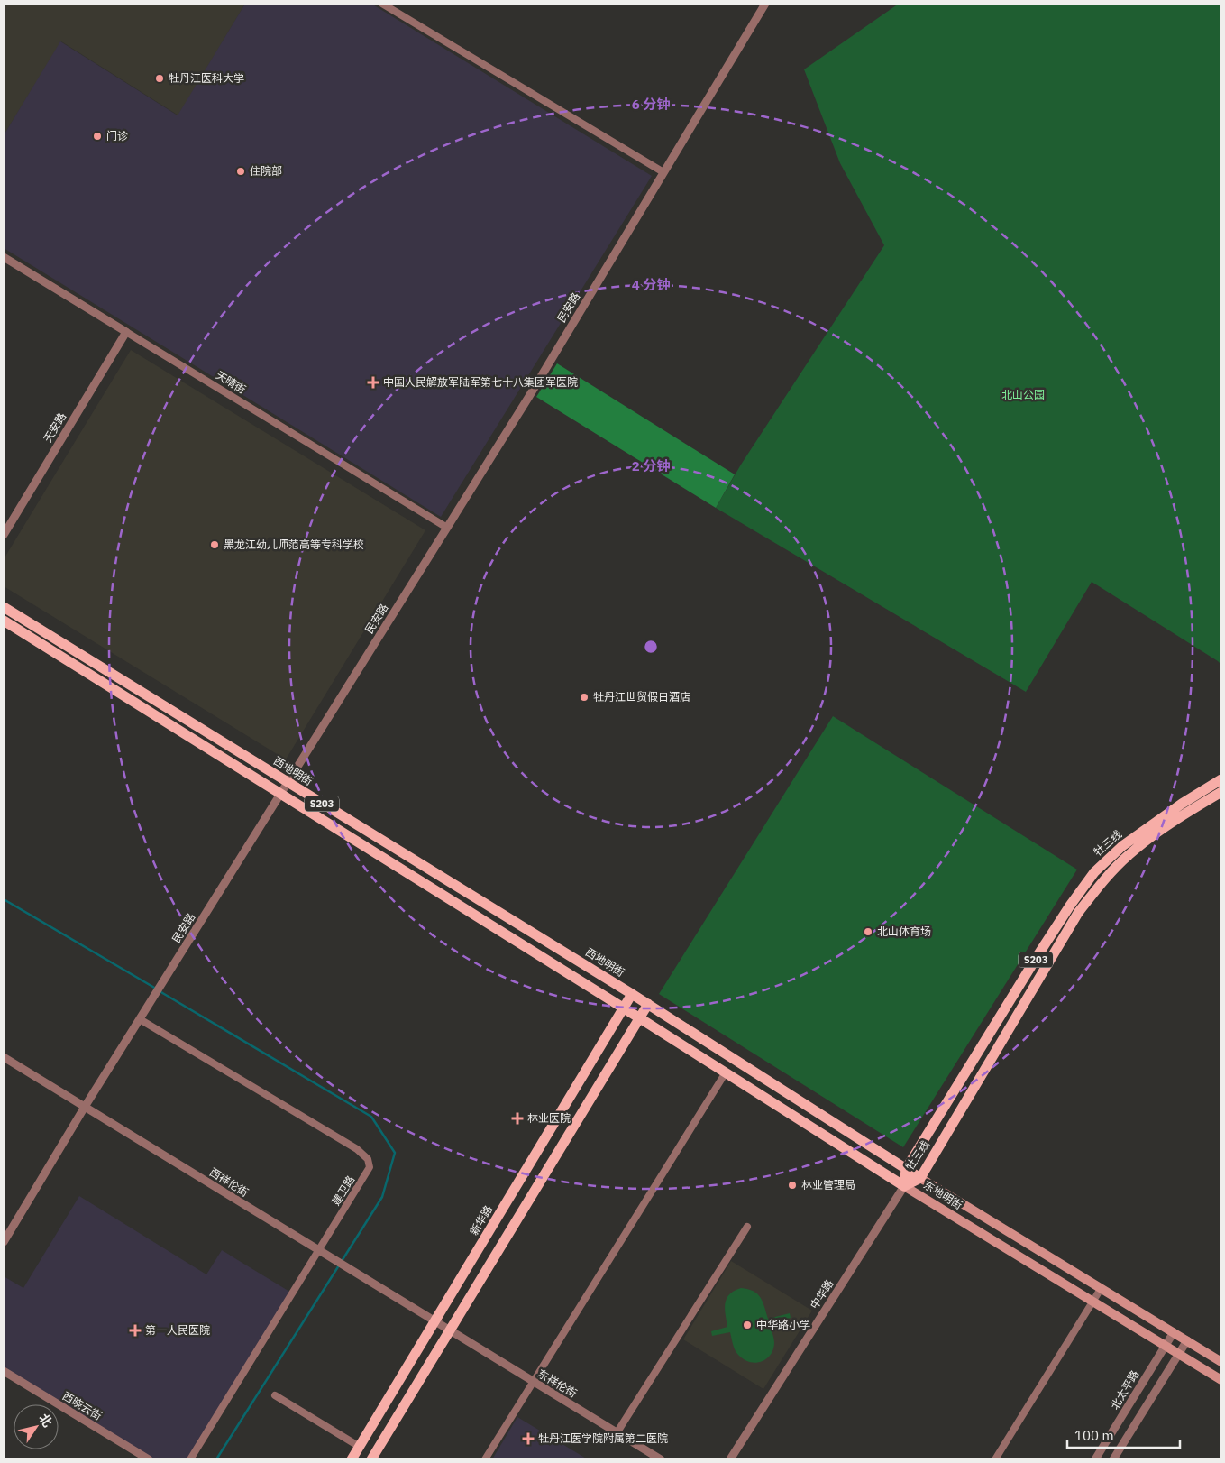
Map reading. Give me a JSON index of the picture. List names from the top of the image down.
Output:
{
  "streets": {
    "main road": [
      "西地明街",
      "S203",
      "牡三线",
      "东地明街",
      "新华路"
    ],
    "street": [
      "民安路",
      "天晴街",
      "天安路",
      "西祥伦街",
      "建卫路",
      "中华路",
      "东祥伦街",
      "北太平路",
      "西晓云街"
    ]
  },
  "crossings": [
    ["民安路", "天晴街"],
    ["民安路", "西地明街"],
    ["民安路", "S203"],
    ["民安路", "西祥伦街"],
    ["民安路", "建卫路"],
    ["天晴街", "天安路"],
    ["西地明街", "东地明街"],
    ["西地明街", "新华路"],
    ["S203", "东地明街"],
    ["S203", "新华路"],
    ["牡三线", "东地明街"],
    ["牡三线", "中华路"],
    ["西祥伦街", "建卫路"],
    ["西祥伦街", "新华路"],
    ["西祥伦街", "东祥伦街"],
    ["东地明街", "新华路"],
    ["东地明街", "中华路"],
    ["东地明街", "北太平路"],
    ["新华路", "东祥伦街"]
  ],
  "parks": ["北山公园"],
  "places": {
    "other": [
      "牡丹江医科大学",
      "门诊",
      "住院部",
      "黑龙江幼儿师范高等专科学校",
      "牡丹江世贸假日酒店",
      "北山体育场",
      "林业管理局",
      "中华路小学"
    ],
    "health": [
      "中国人民解放军陆军第七十八集团军医院",
      "林业医院",
      "第一人民医院",
      "牡丹江医学院附属第二医院"
    ]
  },
  "scale_bar": "100 m",
  "north": "top right",
  "rings": ["6 分钟", "4 分钟", "2 分钟"]
}
